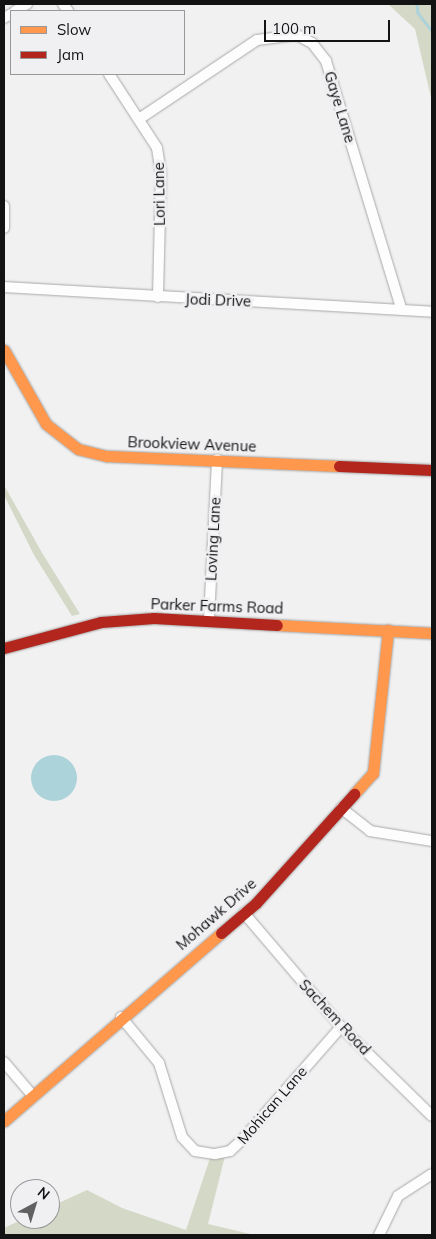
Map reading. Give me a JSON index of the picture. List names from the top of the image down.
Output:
{
  "streets": {
    "street": [
      "Gaye Lane",
      "Lori Lane",
      "Jodi Drive",
      "Brookview Avenue",
      "Loving Lane",
      "Parker Farms Road",
      "Mohawk Drive",
      "Sachem Road",
      "Mohican Lane"
    ]
  },
  "crossings": [
    ["Gaye Lane", "Lori Lane"],
    ["Gaye Lane", "Jodi Drive"],
    ["Lori Lane", "Jodi Drive"],
    ["Brookview Avenue", "Loving Lane"],
    ["Loving Lane", "Parker Farms Road"],
    ["Parker Farms Road", "Mohawk Drive"],
    ["Mohawk Drive", "Sachem Road"],
    ["Mohawk Drive", "Mohican Lane"],
    ["Sachem Road", "Mohican Lane"]
  ],
  "legend": ["Slow", "Jam"],
  "scale_bar": "100 m",
  "north": "top right"
}
